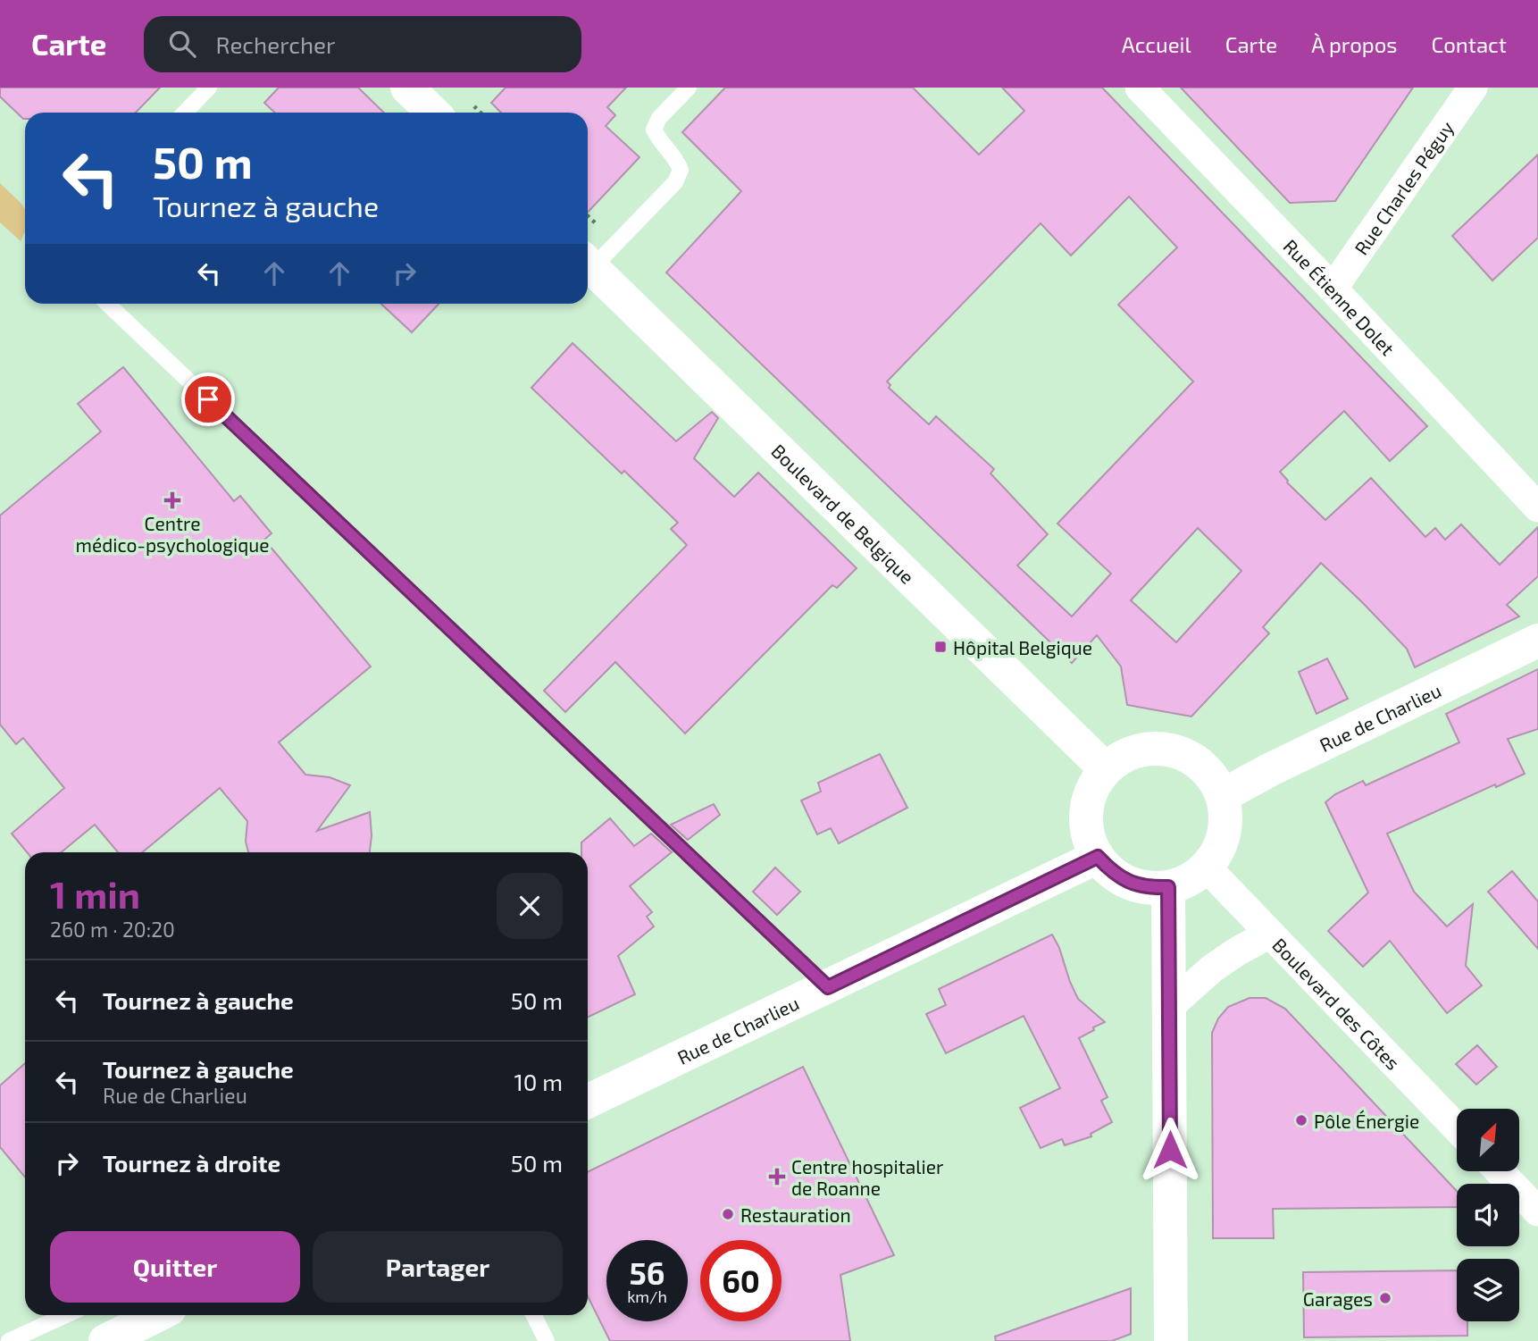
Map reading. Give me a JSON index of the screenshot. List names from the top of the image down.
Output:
{
  "streets": {
    "main road": ["Boulevard de Belgique", "Rue de Charlieu"],
    "street": ["Rue Charles Péguy", "Rue Étienne Dolet", "Boulevard des Côtes"]
  },
  "crossings": [
    ["Rue Charles Péguy", "Rue Étienne Dolet"],
    ["Boulevard de Belgique", "Rue de Charlieu"],
    ["Boulevard de Belgique", "Boulevard des Côtes"],
    ["Rue de Charlieu", "Boulevard des Côtes"]
  ],
  "places": {
    "health": ["Centre médico-psychologique", "Centre hospitalier de Roanne"],
    "transit": ["Hôpital Belgique"],
    "other": ["Pôle Énergie", "Restauration", "Garages"]
  },
  "north": "top right",
  "page": {
    "header": "Carte",
    "search": "Rechercher",
    "nav": [
      "Accueil",
      "Carte",
      "À propos",
      "Contact"
    ],
    "turn": ["50 m", "Tournez à gauche"],
    "heading": ["1 min", "260 m · 20:20"],
    "list": [
      {
        "name": "Tournez à gauche",
        "value": "50 m"
      },
      {
        "name": "Tournez à gauche",
        "note": "Rue de Charlieu",
        "value": "10 m"
      },
      {
        "name": "Tournez à droite",
        "value": "50 m"
      }
    ],
    "buttons": ["Quitter", "Partager"],
    "speed": "56 km/h",
    "limit": "60"
  }
}
